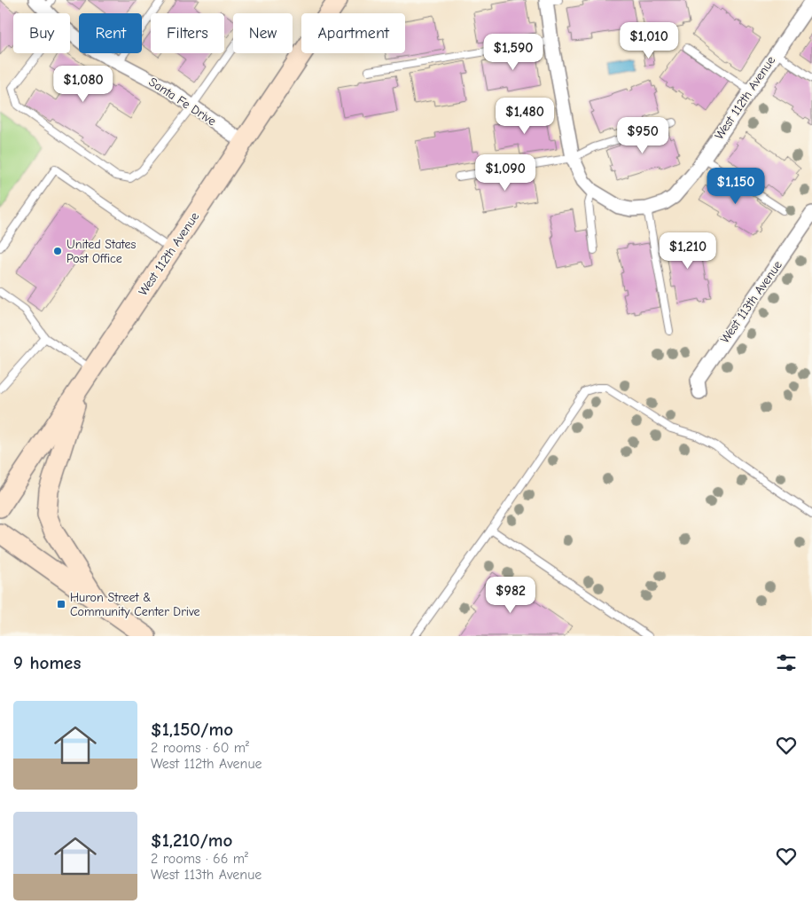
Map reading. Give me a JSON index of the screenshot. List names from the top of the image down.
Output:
{
  "streets": {
    "main road": ["West 112th Avenue"],
    "street": ["Santa Fe Drive", "West 113th Avenue"]
  },
  "crossings": [
    ["West 112th Avenue", "Santa Fe Drive"]
  ],
  "places": {
    "other": ["United States Post Office"],
    "transit": ["Huron Street & Community Center Drive"]
  },
  "page": {
    "chip": [
      "Buy",
      "Rent",
      "Filters",
      "New",
      "Apartment"
    ],
    "price": [
      "$1,010",
      "$1,590",
      "$1,080",
      "$1,480",
      "$950",
      "$1,090",
      "$1,150",
      "$1,210",
      "$982"
    ],
    "heading": "9 homes",
    "list": [
      {
        "name": "$1,150/mo",
        "note": "2 rooms · 60 m² · West 112th Avenue"
      },
      {
        "name": "$1,210/mo",
        "note": "2 rooms · 66 m² · West 113th Avenue"
      }
    ]
  }
}
